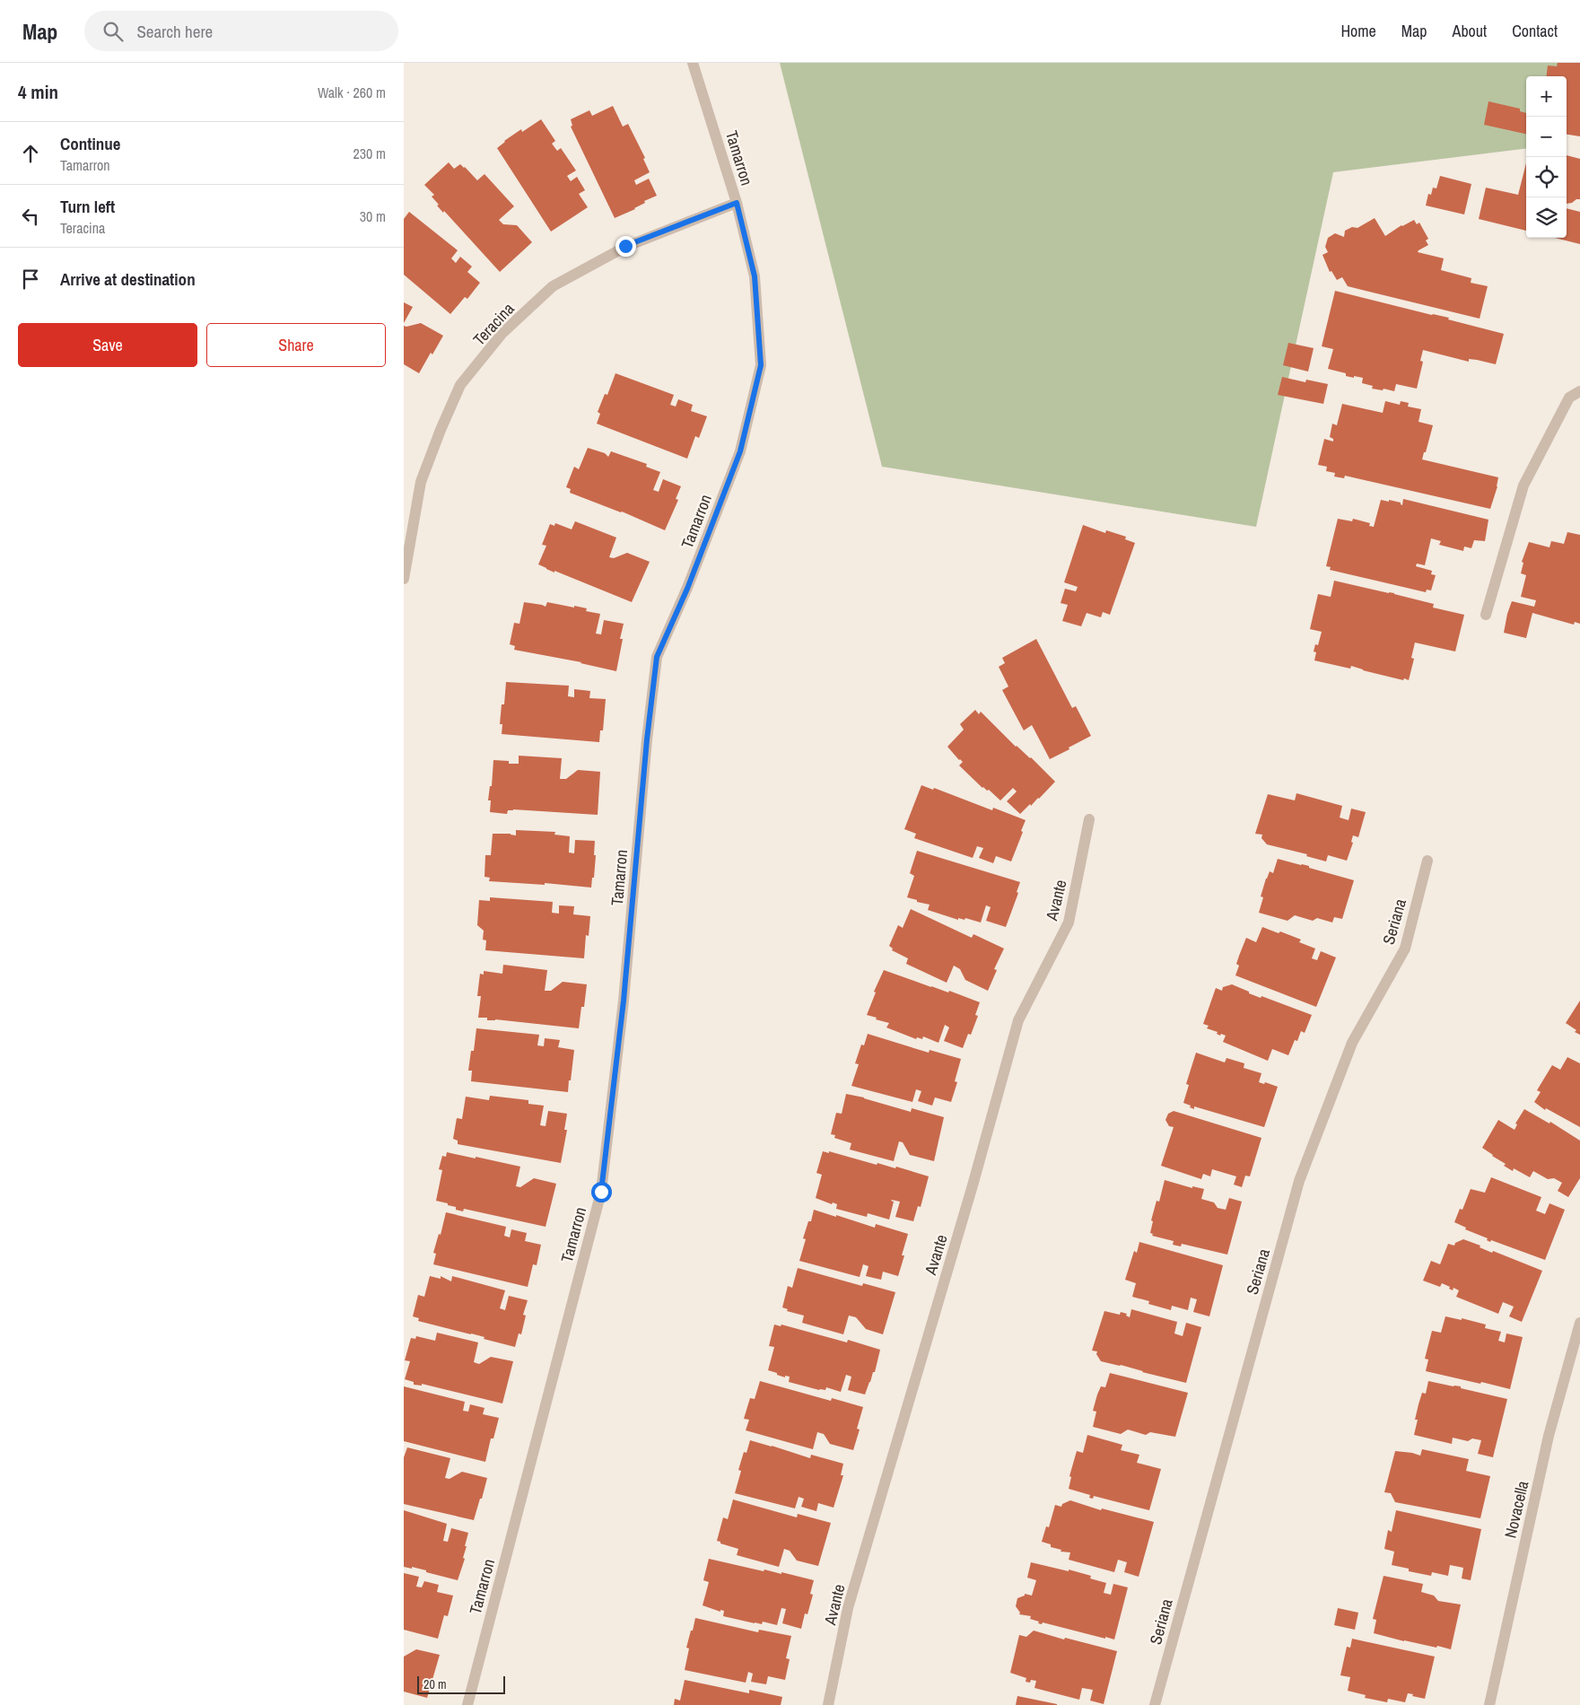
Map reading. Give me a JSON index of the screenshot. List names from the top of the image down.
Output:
{
  "streets": {
    "street": [
      "Tamarron",
      "Teracina",
      "Avante",
      "Seriana",
      "Novacella"
    ]
  },
  "crossings": [
    ["Tamarron", "Teracina"]
  ],
  "scale_bar": "20 m",
  "page": {
    "header": "Map",
    "search": "Search here",
    "nav": [
      "Home",
      "Map",
      "About",
      "Contact"
    ],
    "heading": ["4 min", "Walk · 260 m"],
    "map_buttons": ["+", "−"],
    "list": [
      ["Continue", "Tamarron", "230 m"],
      ["Turn left", "Teracina", "30 m"],
      "Arrive at destination"
    ],
    "buttons": ["Save", "Share"],
    "scale": "20 m"
  }
}
